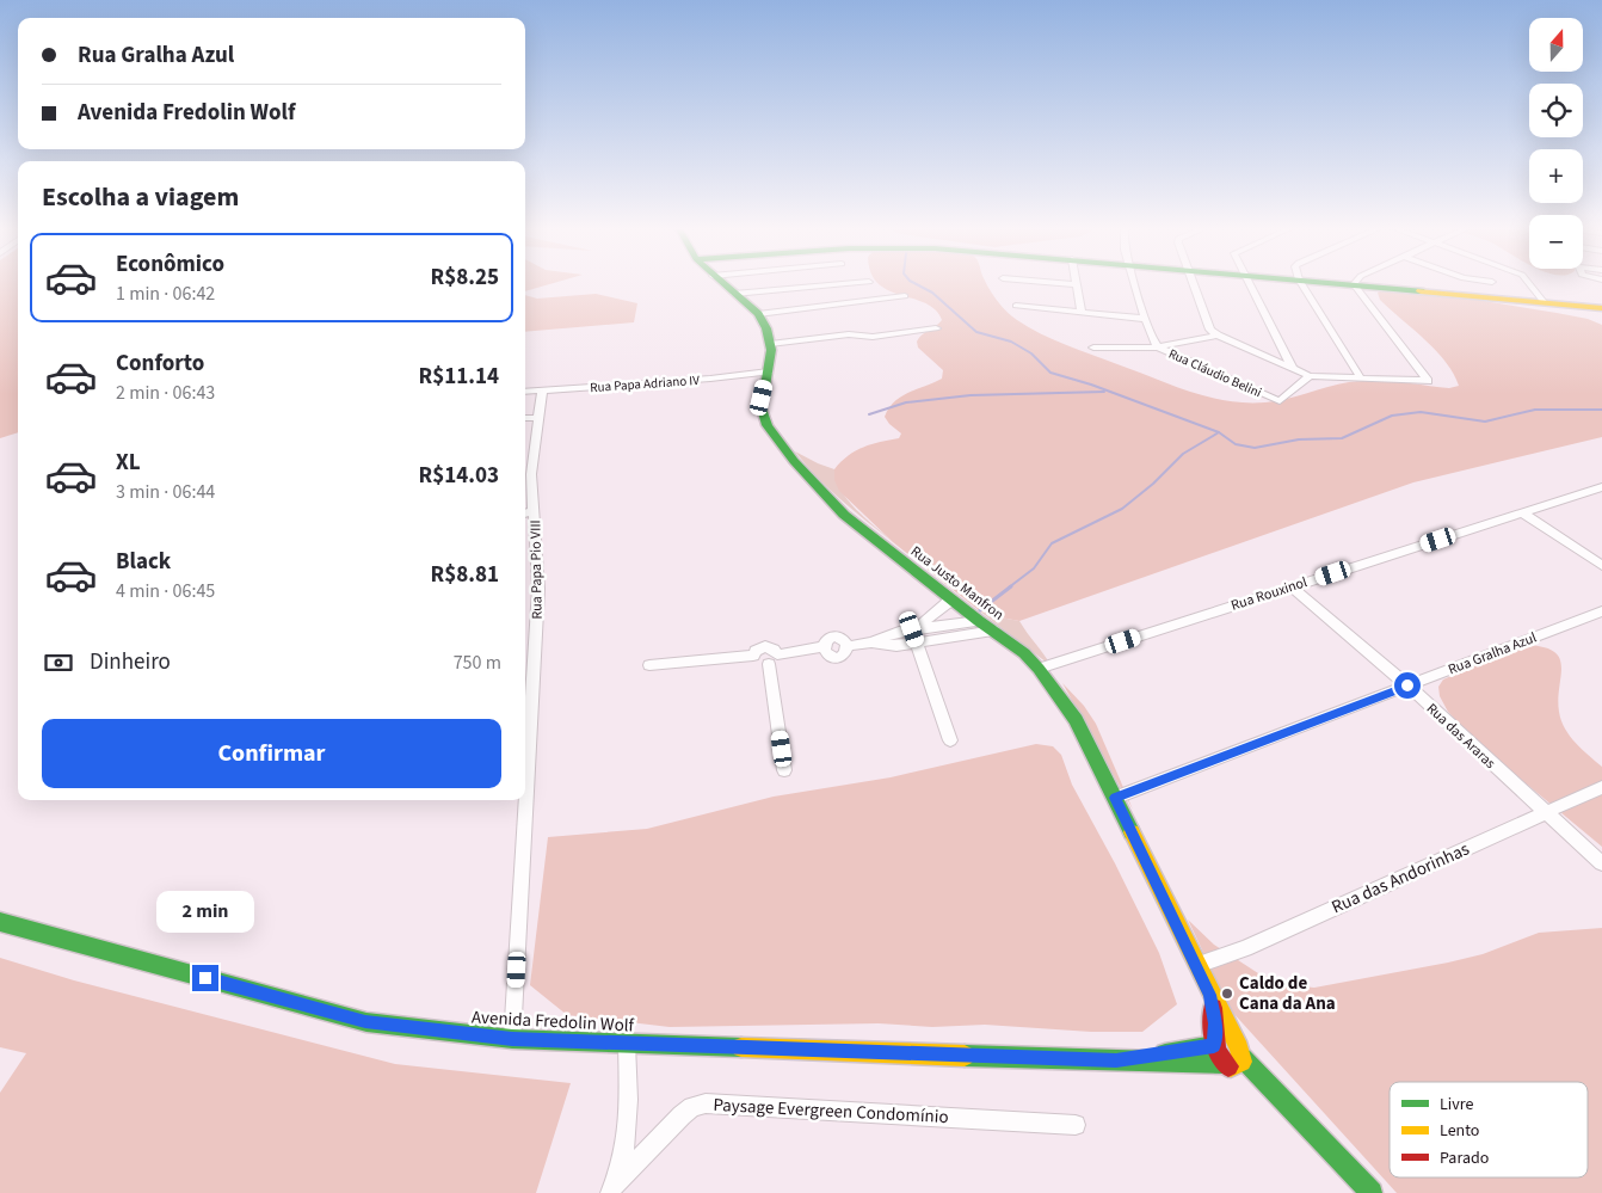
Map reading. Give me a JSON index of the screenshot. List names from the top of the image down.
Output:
{
  "streets": {
    "main road": ["Rua Justo Manfron", "Avenida Fredolin Wolf"],
    "street": [
      "Rua Cláudio Belini",
      "Rua Papa Adriano IV",
      "Rua Papa Pio VIII",
      "Rua Rouxinol",
      "Rua Gralha Azul",
      "Rua das Araras",
      "Rua das Andorinhas",
      "Paysage Evergreen Condomínio"
    ]
  },
  "crossings": [
    ["Rua Papa Adriano IV", "Rua Papa Pio VIII"],
    ["Rua Papa Adriano IV", "Rua Justo Manfron"],
    ["Rua Papa Pio VIII", "Avenida Fredolin Wolf"],
    ["Rua Justo Manfron", "Rua Rouxinol"],
    ["Rua Justo Manfron", "Rua Gralha Azul"],
    ["Rua Justo Manfron", "Rua das Andorinhas"],
    ["Rua Justo Manfron", "Avenida Fredolin Wolf"],
    ["Rua Rouxinol", "Rua das Araras"],
    ["Rua Gralha Azul", "Rua das Araras"],
    ["Rua das Araras", "Rua das Andorinhas"],
    ["Avenida Fredolin Wolf", "Paysage Evergreen Condomínio"]
  ],
  "places": ["Caldo de Cana da Ana"],
  "legend": ["Livre", "Lento", "Parado"],
  "north": "top",
  "page": {
    "map_buttons": ["+", "−"],
    "banner": ["Rua Gralha Azul", "Avenida Fredolin Wolf"],
    "heading": "Escolha a viagem",
    "list": [
      {
        "name": "Econômico",
        "note": "1 min · 06:42",
        "value": "R$8.25"
      },
      {
        "name": "Conforto",
        "note": "2 min · 06:43",
        "value": "R$11.14"
      },
      {
        "name": "XL",
        "note": "3 min · 06:44",
        "value": "R$14.03"
      },
      {
        "name": "Black",
        "note": "4 min · 06:45",
        "value": "R$8.81"
      }
    ],
    "pay": ["Dinheiro", "750 m"],
    "buttons": "Confirmar",
    "bubble": "2 min"
  }
}
